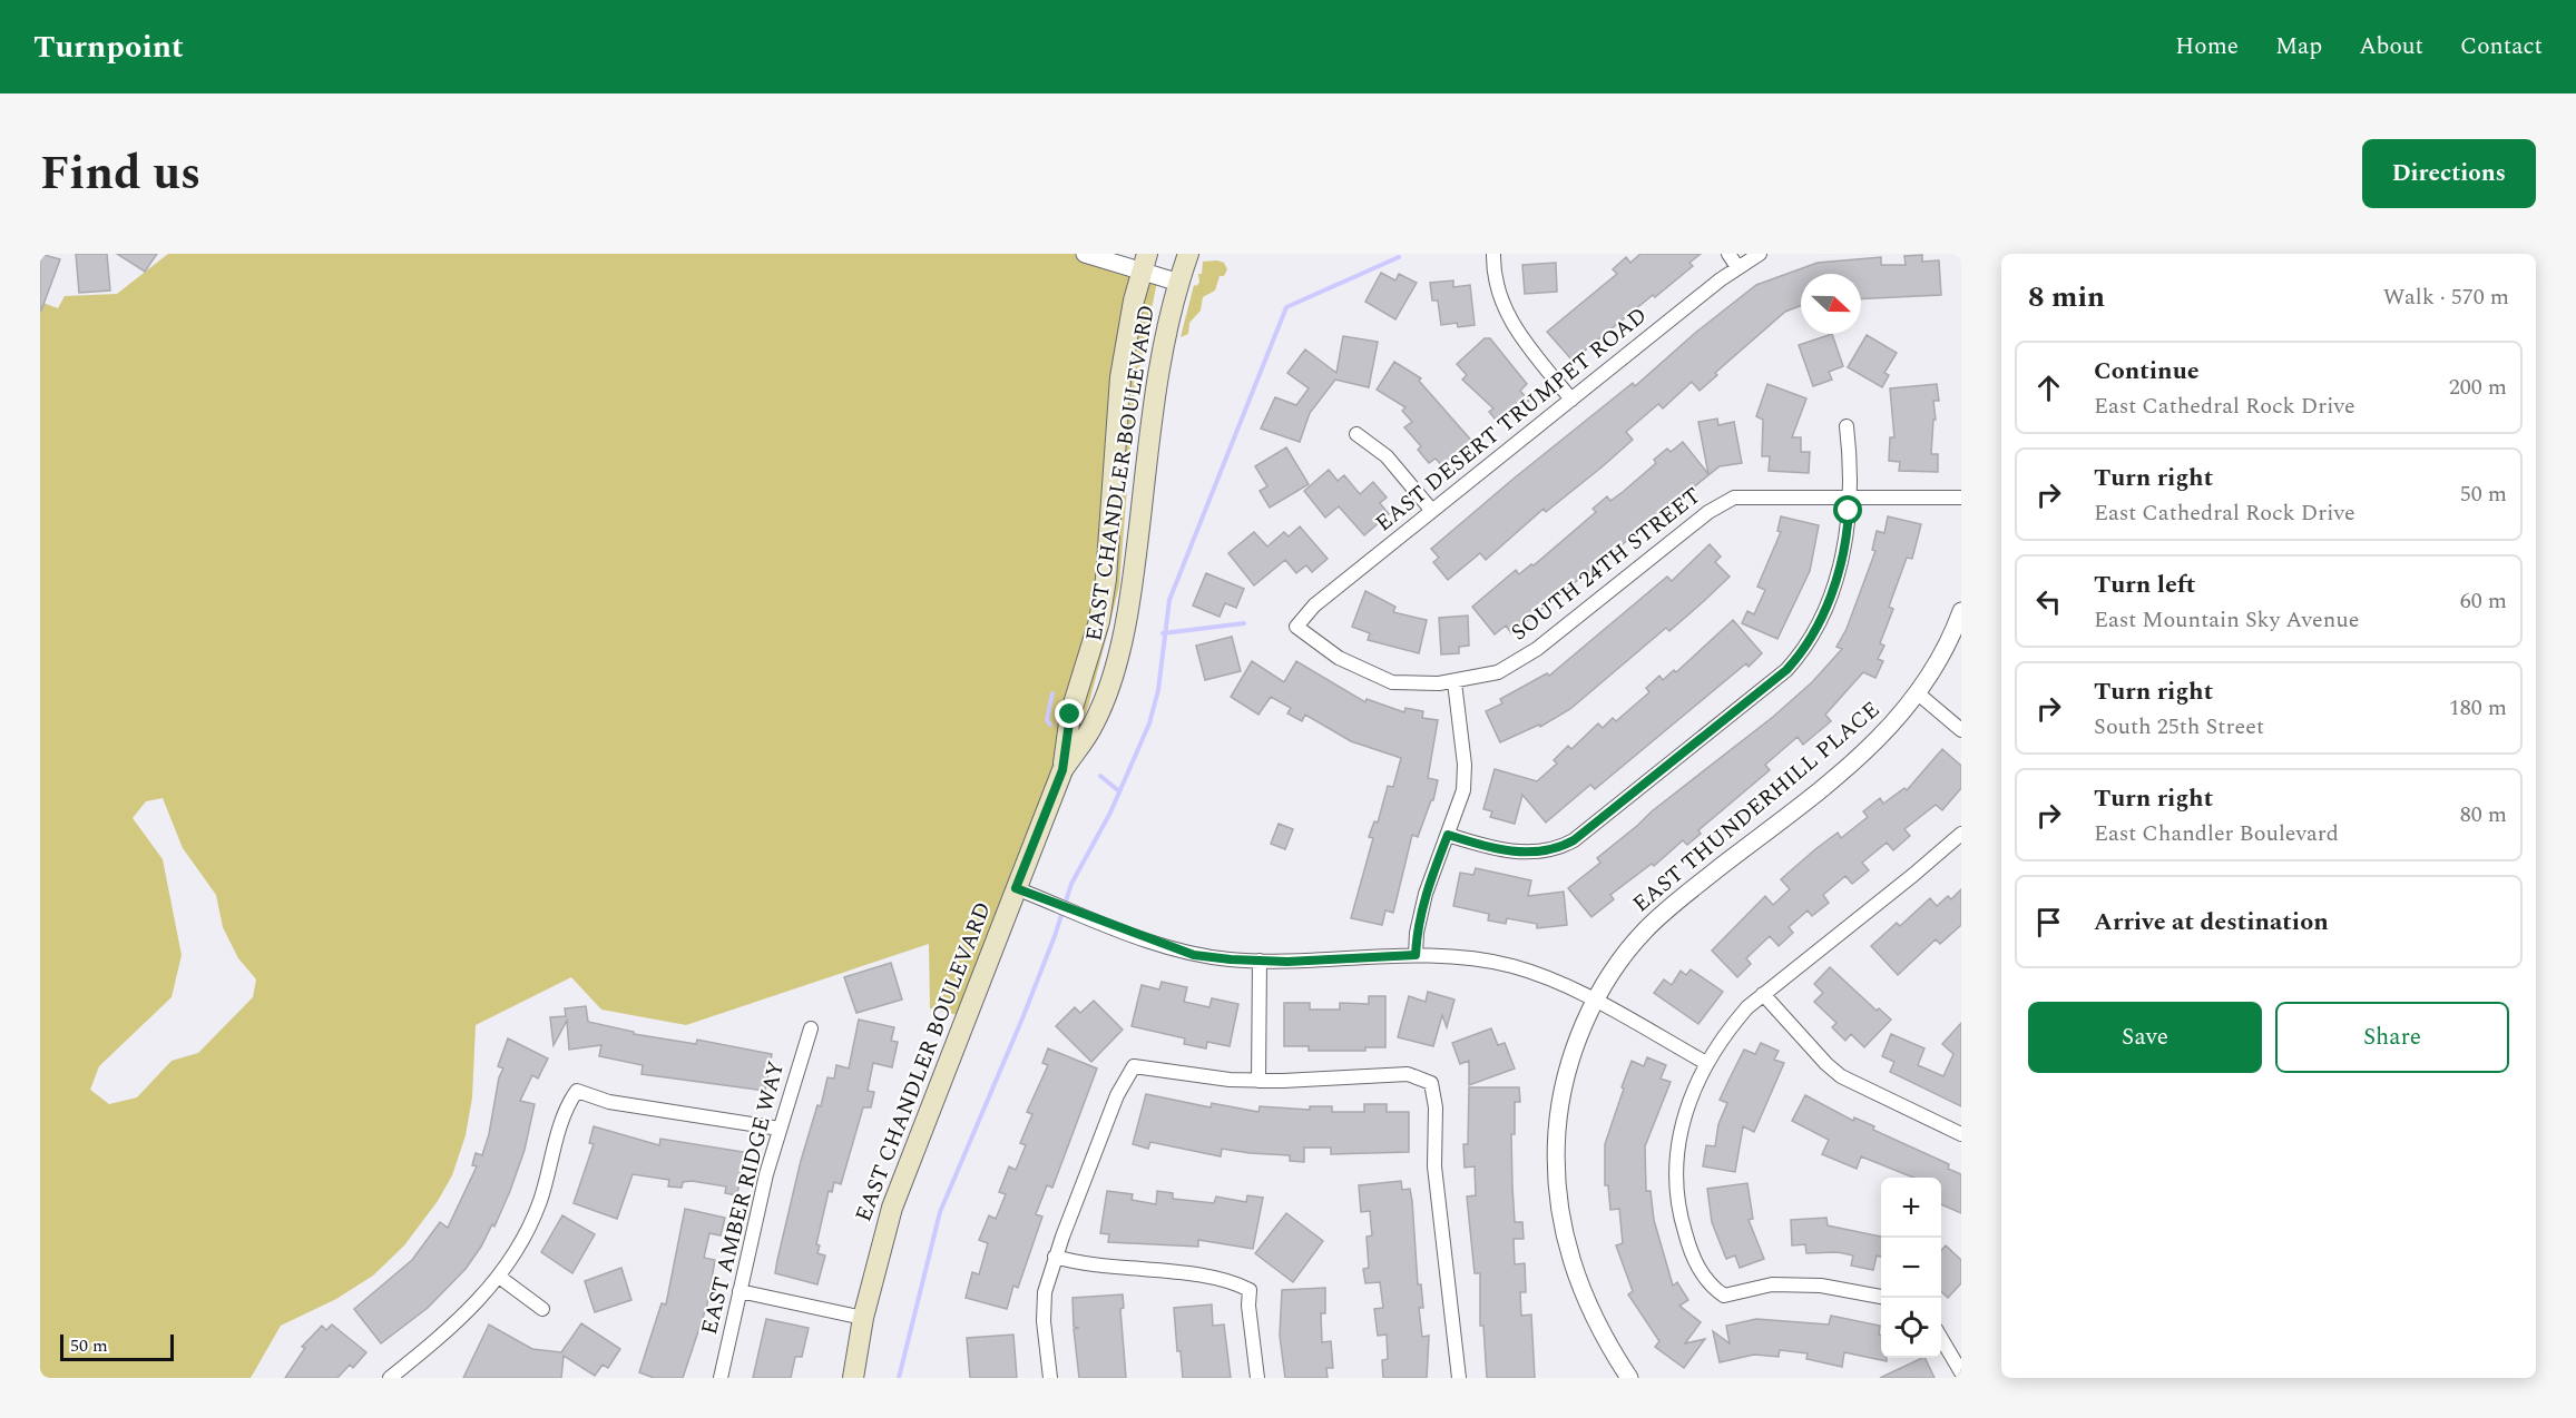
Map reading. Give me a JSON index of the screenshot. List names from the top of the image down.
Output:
{
  "streets": {
    "main road": ["EAST CHANDLER BOULEVARD"],
    "street": [
      "EAST DESERT TRUMPET ROAD",
      "SOUTH 24TH STREET",
      "EAST THUNDERHILL PLACE",
      "EAST AMBER RIDGE WAY"
    ]
  },
  "crossings": [
    ["EAST DESERT TRUMPET ROAD", "SOUTH 24TH STREET"]
  ],
  "scale_bar": "50 m",
  "north": "right",
  "page": {
    "header": "Turnpoint",
    "nav": [
      "Home",
      "Map",
      "About",
      "Contact"
    ],
    "title": "Find us",
    "buttons": [
      "Directions",
      ["Save", "Share"]
    ],
    "heading": ["8 min", "Walk · 570 m"],
    "list": [
      ["Continue", "East Cathedral Rock Drive", "200 m"],
      ["Turn right", "East Cathedral Rock Drive", "50 m"],
      ["Turn left", "East Mountain Sky Avenue", "60 m"],
      ["Turn right", "South 25th Street", "180 m"],
      ["Turn right", "East Chandler Boulevard", "80 m"],
      "Arrive at destination"
    ],
    "map_buttons": ["+", "−"],
    "scale": "50 m"
  }
}
